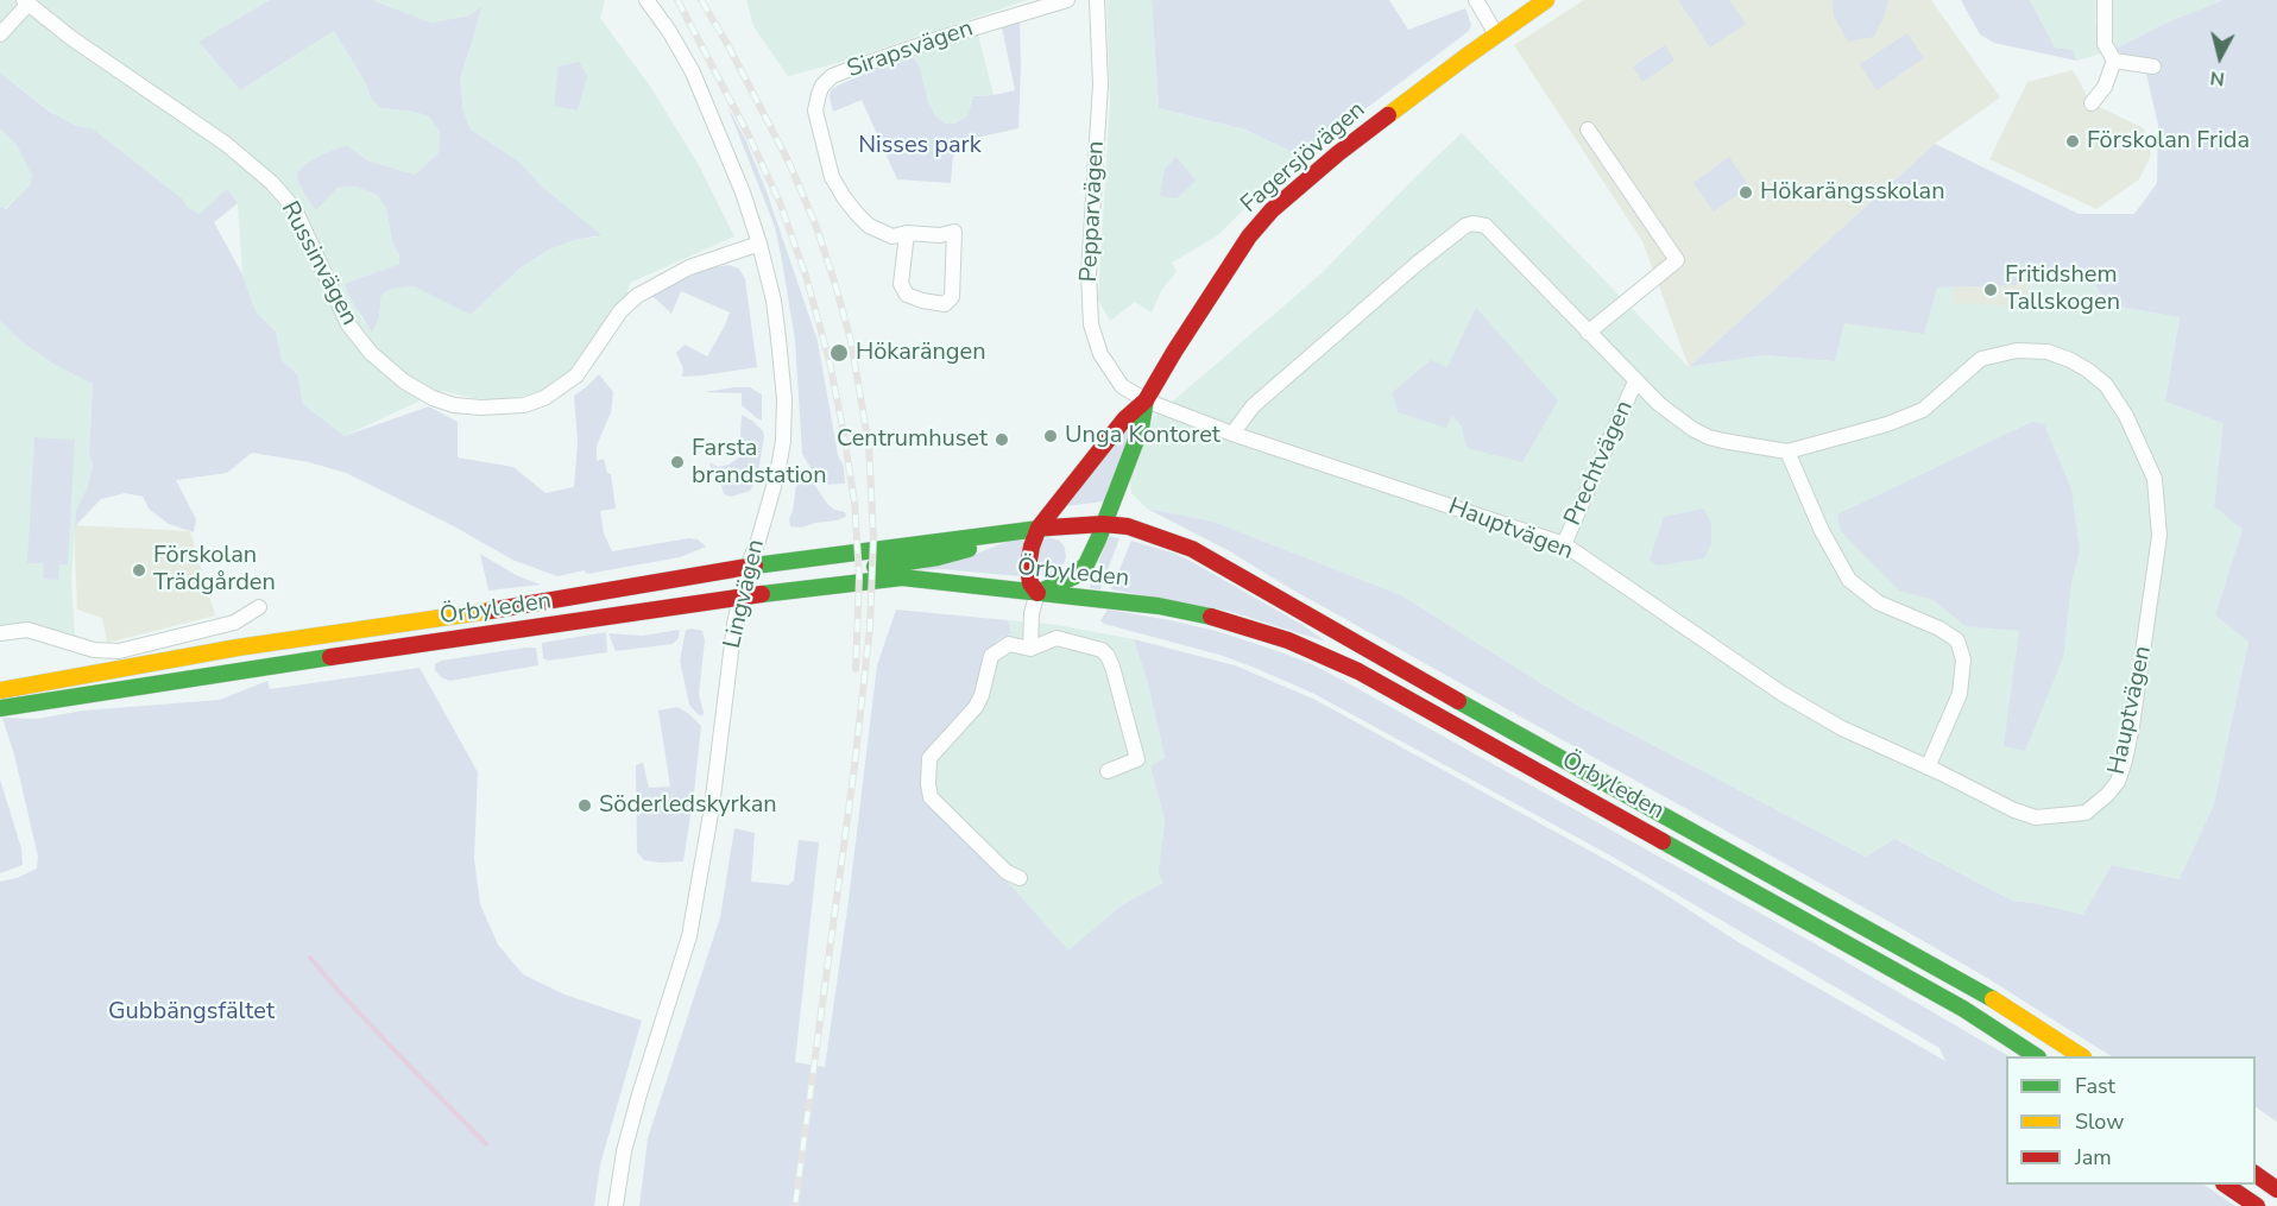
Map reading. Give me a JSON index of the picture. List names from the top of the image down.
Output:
{
  "streets": {
    "main road": ["Fagersjövägen", "Örbyleden"],
    "street": [
      "Sirapsvägen",
      "Pepparvägen",
      "Russinvägen",
      "Prechtvägen",
      "Hauptvägen",
      "Lingvägen"
    ]
  },
  "crossings": [
    ["Fagersjövägen", "Pepparvägen"],
    ["Fagersjövägen", "Hauptvägen"],
    ["Fagersjövägen", "Örbyleden"],
    ["Pepparvägen", "Hauptvägen"],
    ["Russinvägen", "Lingvägen"],
    ["Prechtvägen", "Hauptvägen"],
    ["Örbyleden", "Lingvägen"]
  ],
  "parks": ["Nisses park", "Gubbängsfältet"],
  "places": [
    "Förskolan Frida",
    "Hökarängsskolan",
    "Fritidshem Tallskogen",
    "Hökarängen",
    "Unga Kontoret",
    "Centrumhuset",
    "Farsta brandstation",
    "Förskolan Trädgården",
    "Söderledskyrkan"
  ],
  "legend": ["Fast", "Slow", "Jam"],
  "north": "bottom"
}
